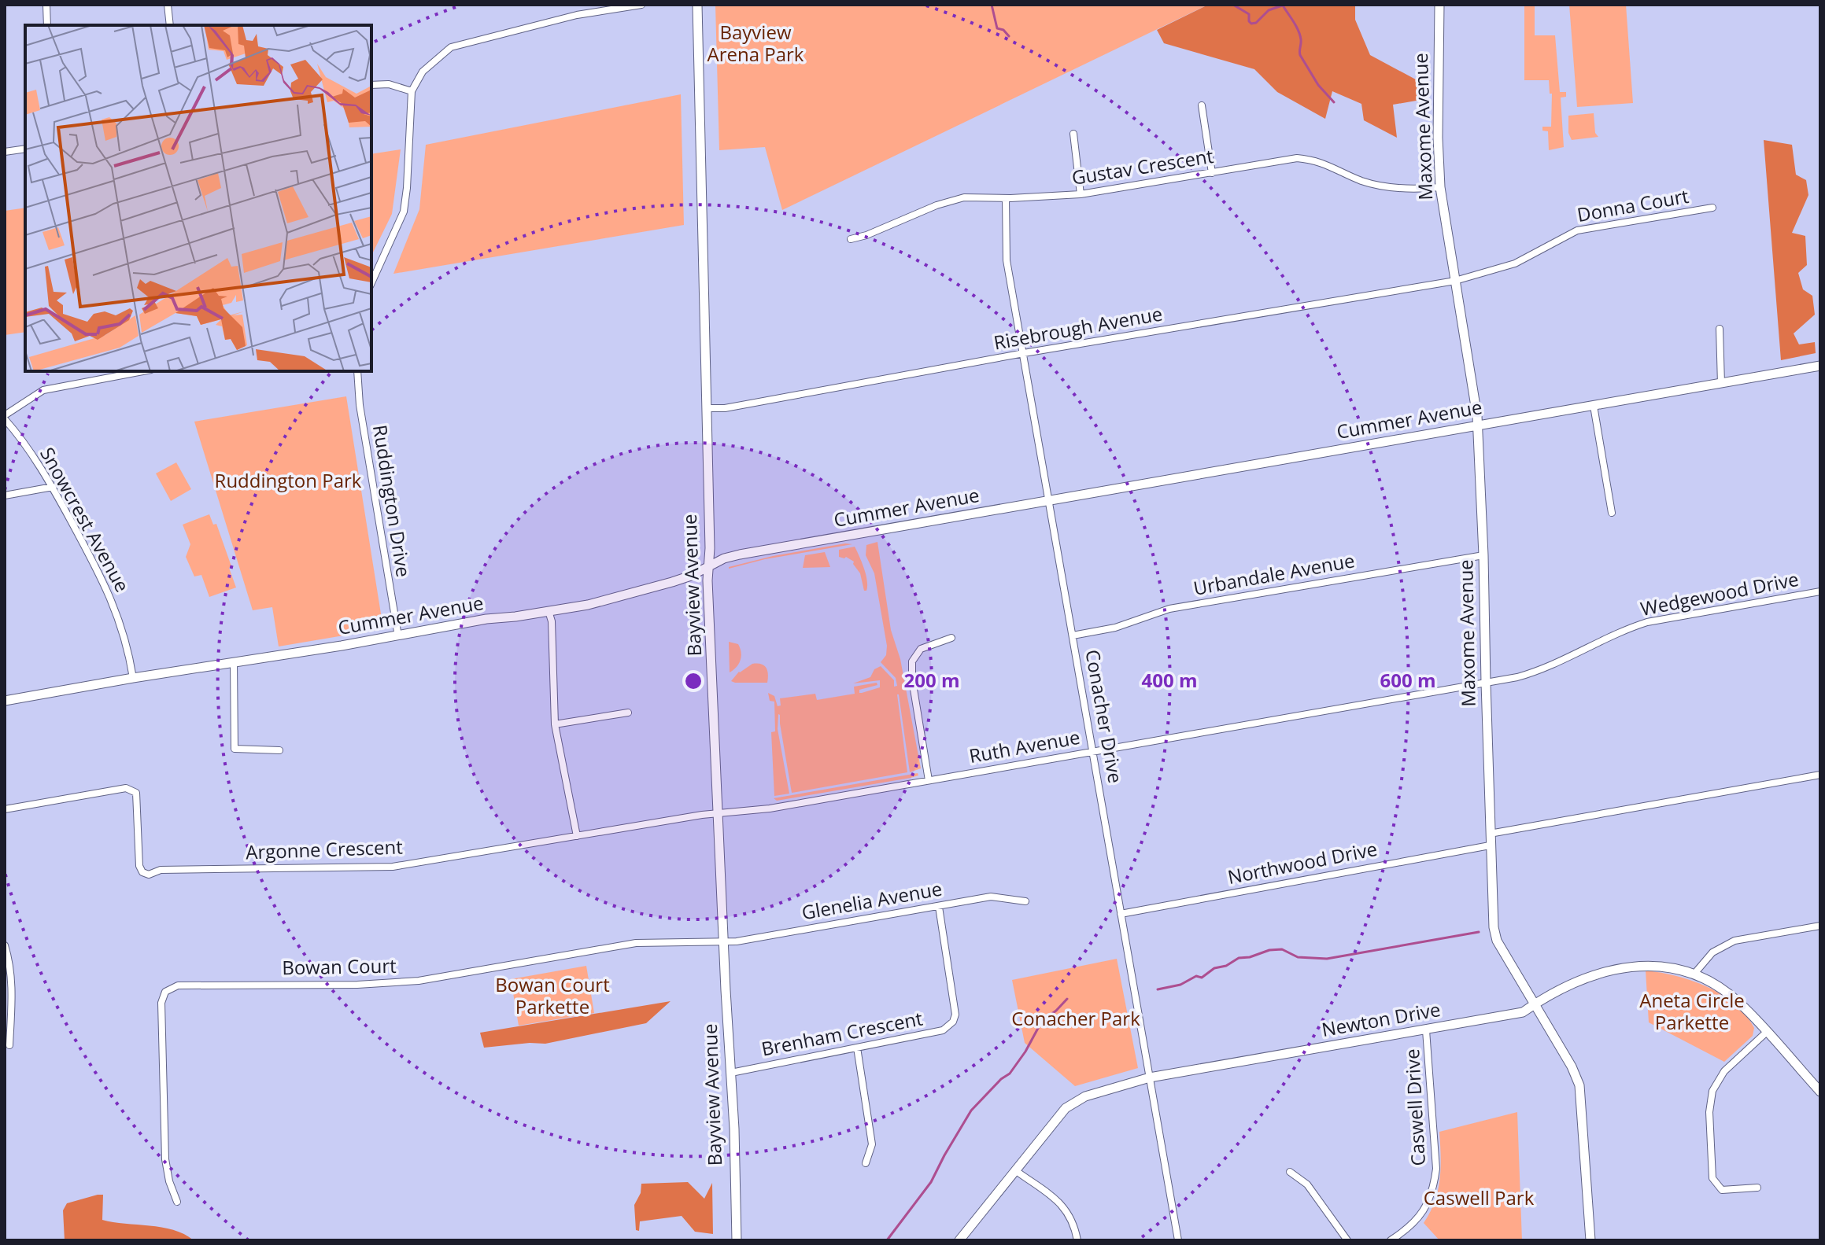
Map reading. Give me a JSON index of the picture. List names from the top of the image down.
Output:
{
  "streets": {
    "street": [
      "Maxome Avenue",
      "Gustav Crescent",
      "Donna Court",
      "Risebrough Avenue",
      "Cummer Avenue",
      "Ruddington Drive",
      "Snowcrest Avenue",
      "Urbandale Avenue",
      "Bayview Avenue",
      "Wedgewood Drive",
      "Conacher Drive",
      "Ruth Avenue",
      "Argonne Crescent",
      "Northwood Drive",
      "Glenelia Avenue",
      "Bowan Court",
      "Newton Drive",
      "Brenham Crescent",
      "Caswell Drive"
    ]
  },
  "crossings": [
    ["Maxome Avenue", "Gustav Crescent"],
    ["Maxome Avenue", "Donna Court"],
    ["Maxome Avenue", "Risebrough Avenue"],
    ["Maxome Avenue", "Cummer Avenue"],
    ["Maxome Avenue", "Urbandale Avenue"],
    ["Maxome Avenue", "Wedgewood Drive"],
    ["Maxome Avenue", "Ruth Avenue"],
    ["Maxome Avenue", "Northwood Drive"],
    ["Maxome Avenue", "Newton Drive"],
    ["Gustav Crescent", "Conacher Drive"],
    ["Donna Court", "Risebrough Avenue"],
    ["Risebrough Avenue", "Bayview Avenue"],
    ["Risebrough Avenue", "Conacher Drive"],
    ["Cummer Avenue", "Ruddington Drive"],
    ["Cummer Avenue", "Snowcrest Avenue"],
    ["Cummer Avenue", "Bayview Avenue"],
    ["Cummer Avenue", "Conacher Drive"],
    ["Urbandale Avenue", "Conacher Drive"],
    ["Bayview Avenue", "Ruth Avenue"],
    ["Bayview Avenue", "Argonne Crescent"],
    ["Bayview Avenue", "Glenelia Avenue"],
    ["Bayview Avenue", "Bowan Court"],
    ["Bayview Avenue", "Brenham Crescent"],
    ["Wedgewood Drive", "Ruth Avenue"],
    ["Conacher Drive", "Ruth Avenue"],
    ["Conacher Drive", "Northwood Drive"],
    ["Conacher Drive", "Newton Drive"],
    ["Ruth Avenue", "Argonne Crescent"],
    ["Glenelia Avenue", "Bowan Court"],
    ["Glenelia Avenue", "Brenham Crescent"],
    ["Newton Drive", "Caswell Drive"]
  ],
  "parks": [
    "Bayview Arena Park",
    "Ruddington Park",
    "Bowan Court Parkette",
    "Aneta Circle Parkette",
    "Conacher Park",
    "Caswell Park"
  ],
  "rings": ["200 m", "400 m", "600 m"]
}
